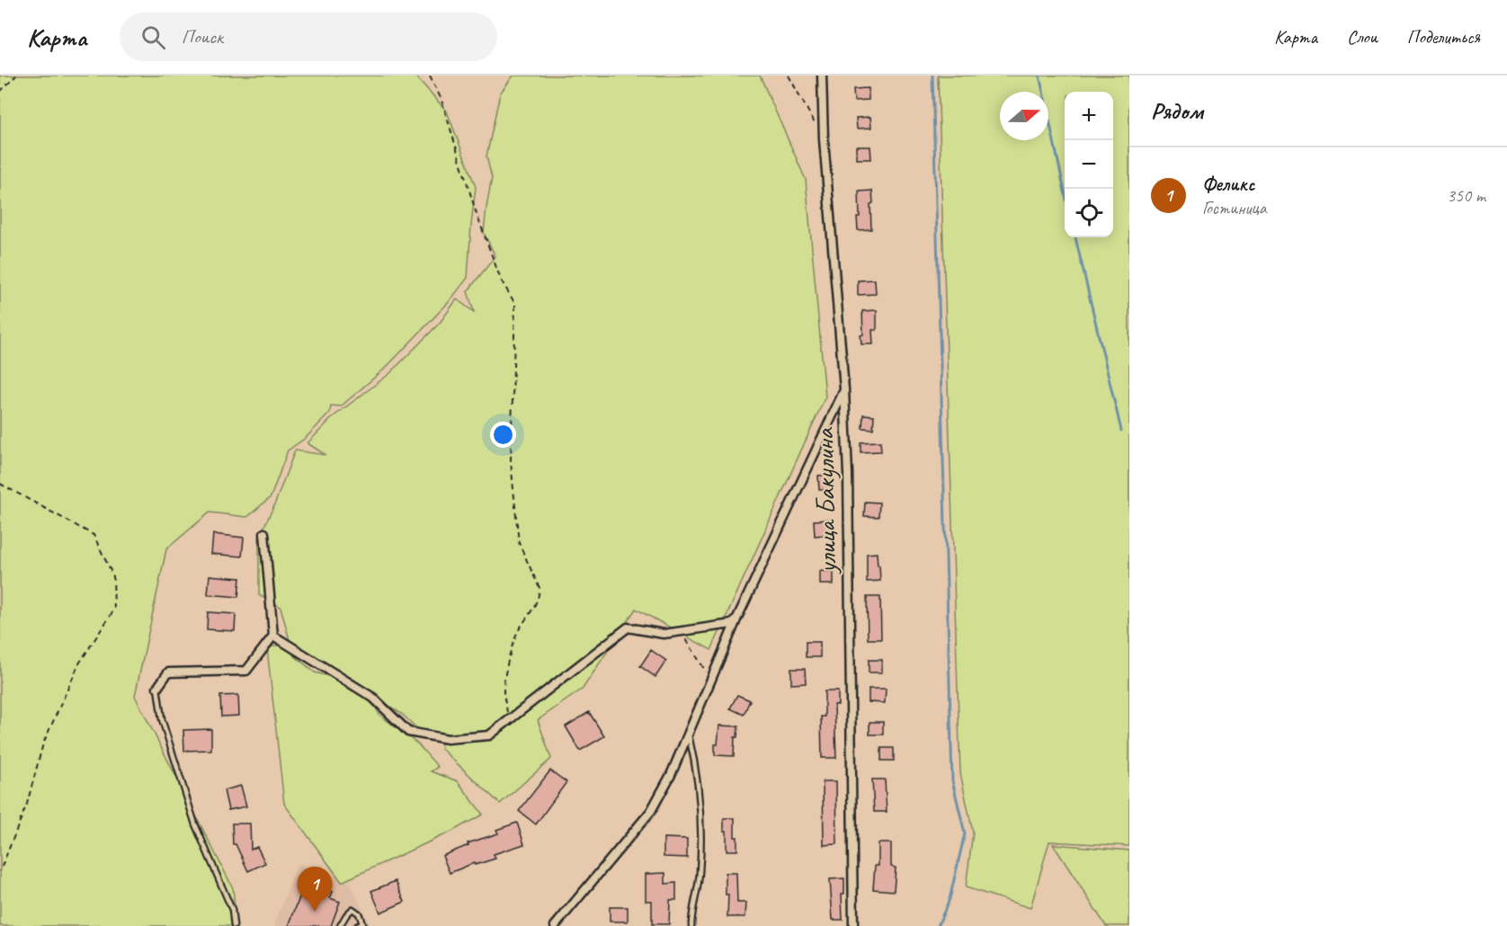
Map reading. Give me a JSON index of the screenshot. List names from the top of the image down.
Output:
{
  "streets": {
    "street": ["улица Бакулина"]
  },
  "north": "right",
  "page": {
    "header": "Карта",
    "search": "Поиск",
    "nav": ["Карта", "Слои", "Поделиться"],
    "heading": "Рядом",
    "map_buttons": ["+", "−"],
    "list": [
      {
        "mark": "1",
        "name": "Феликс",
        "note": "Гостиница",
        "value": "350 m"
      }
    ],
    "pins": "1"
  }
}
